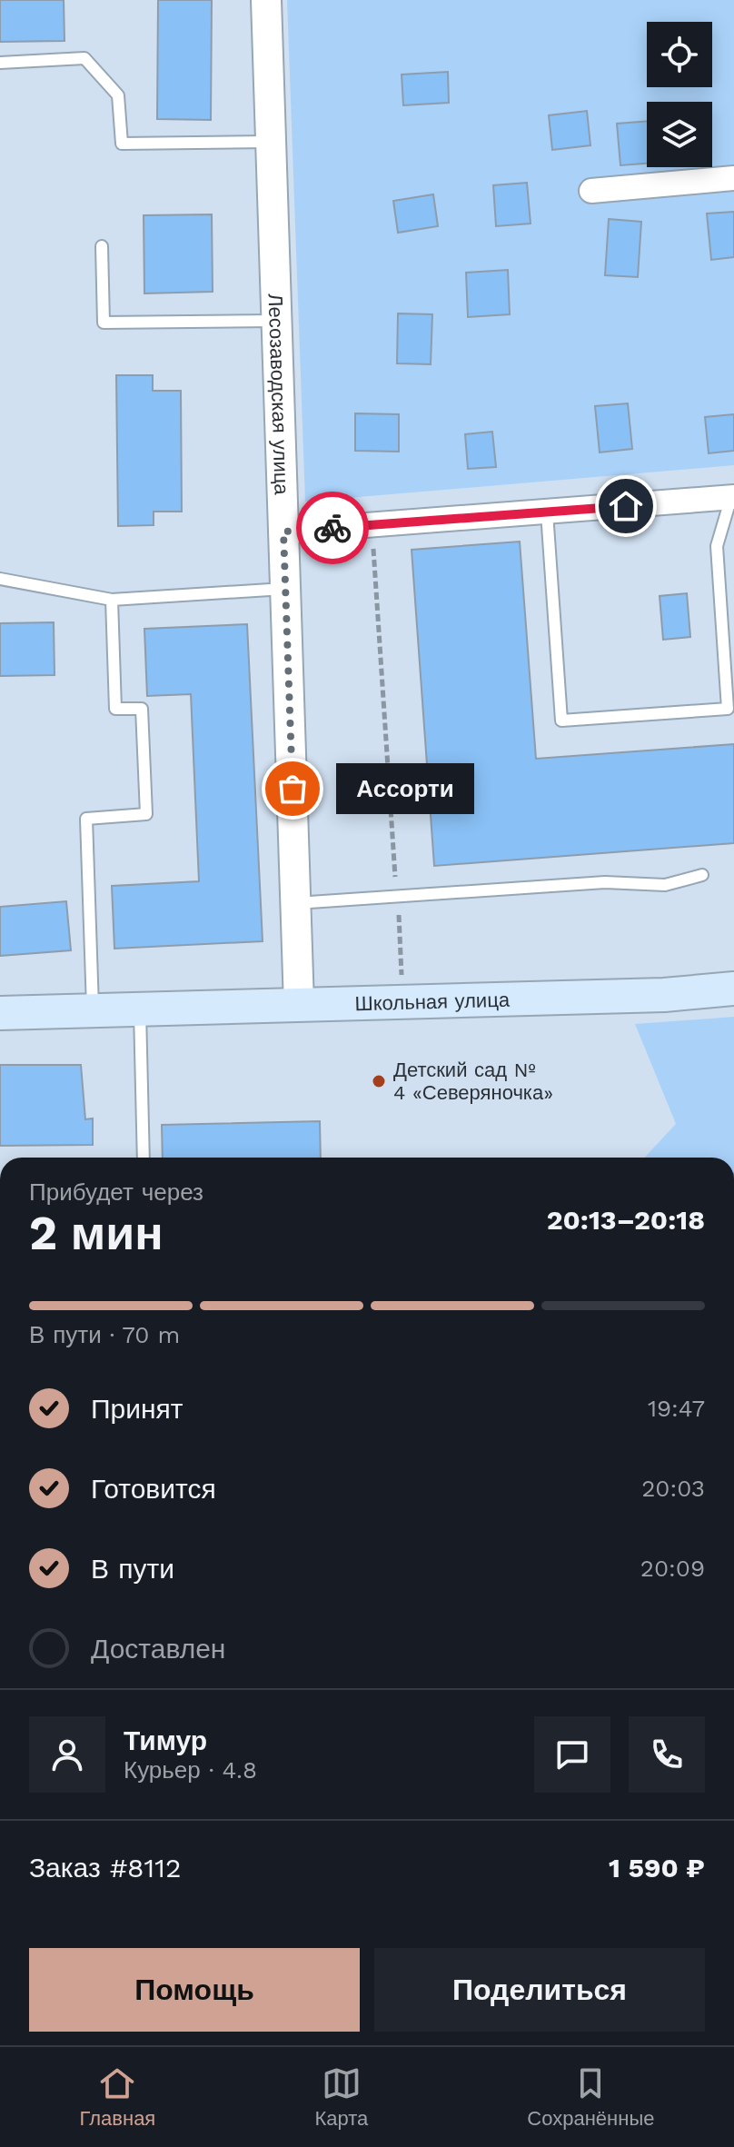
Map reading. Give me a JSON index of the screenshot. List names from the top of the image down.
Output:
{
  "streets": {
    "main road": ["Школьная улица"],
    "street": ["Лесозаводская улица"]
  },
  "crossings": [
    ["Лесозаводская улица", "Школьная улица"]
  ],
  "places": ["Ассорти", "Детский сад № 4 «Северяночка»"],
  "page": {
    "bubble": "Ассорти",
    "heading": ["2 мин", "Прибудет через", "20:13–20:18"],
    "panel": [
      "Тимур",
      "Курьер · 4.8",
      "Заказ #8112",
      "1 590 ₽"
    ],
    "bar": "В пути · 70 m",
    "list": [
      ["Принят", "19:47"],
      ["Готовится", "20:03"],
      ["В пути", "20:09"],
      "Доставлен"
    ],
    "buttons": ["Помощь", "Поделиться"],
    "tabs": ["Главная", "Карта", "Сохранённые"]
  }
}
